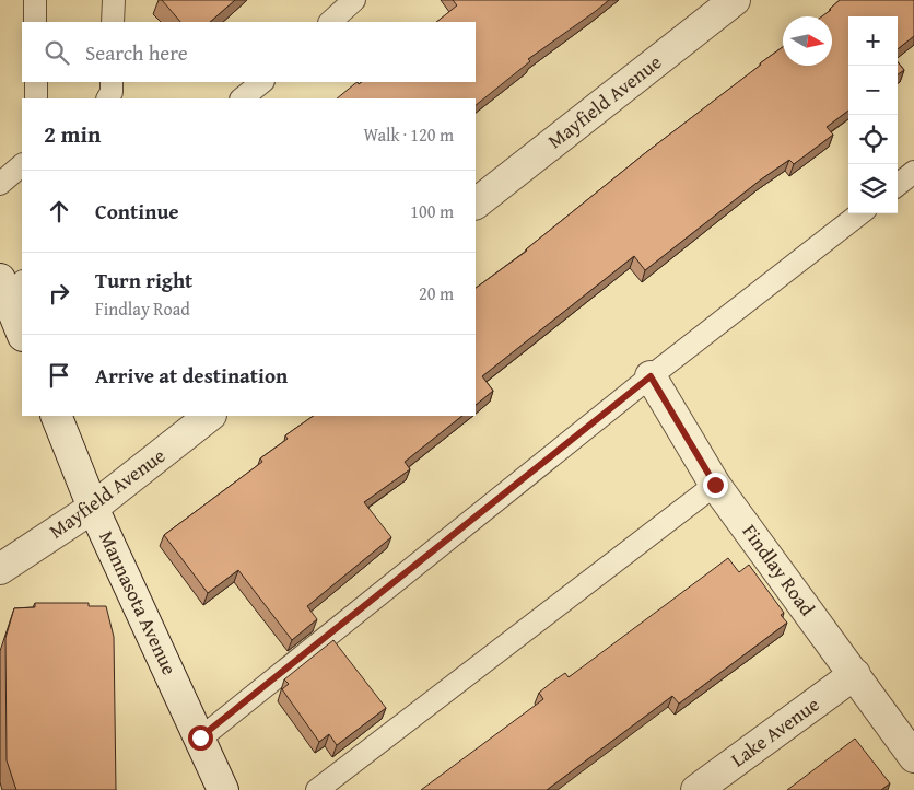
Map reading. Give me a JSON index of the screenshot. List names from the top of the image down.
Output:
{
  "streets": {
    "street": [
      "Mayfield Avenue",
      "Findlay Road",
      "Mannasota Avenue",
      "Lake Avenue"
    ]
  },
  "crossings": [
    ["Mayfield Avenue", "Mannasota Avenue"],
    ["Findlay Road", "Lake Avenue"]
  ],
  "north": "right",
  "page": {
    "map_buttons": ["+", "−"],
    "search": "Search here",
    "heading": ["2 min", "Walk · 120 m"],
    "list": [
      ["Continue", "100 m"],
      ["Turn right", "Findlay Road", "20 m"],
      "Arrive at destination"
    ]
  }
}
